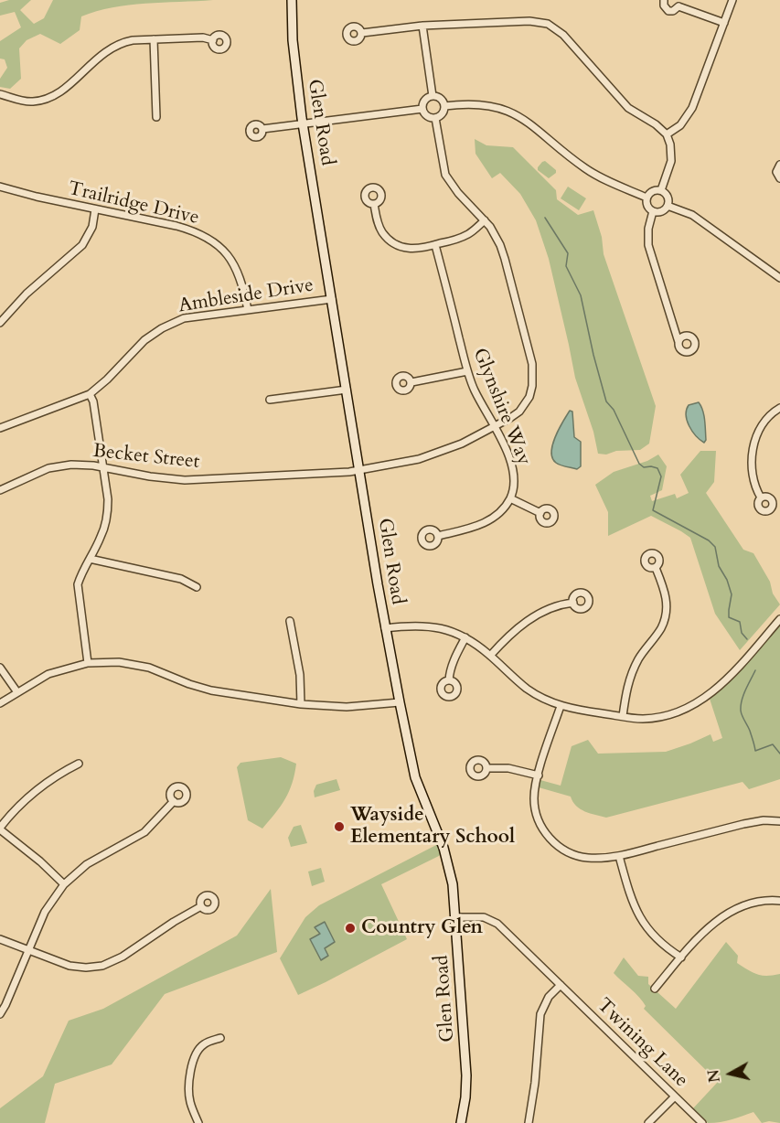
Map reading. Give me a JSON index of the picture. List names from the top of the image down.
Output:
{
  "streets": {
    "main road": ["Glen Road"],
    "street": [
      "Trailridge Drive",
      "Ambleside Drive",
      "Glynshire Way",
      "Becket Street",
      "Twining Lane"
    ]
  },
  "crossings": [
    ["Glen Road", "Ambleside Drive"],
    ["Glen Road", "Becket Street"],
    ["Glen Road", "Twining Lane"],
    ["Trailridge Drive", "Ambleside Drive"],
    ["Glynshire Way", "Becket Street"]
  ],
  "places": ["Wayside Elementary School", "Country Glen"],
  "north": "left"
}
